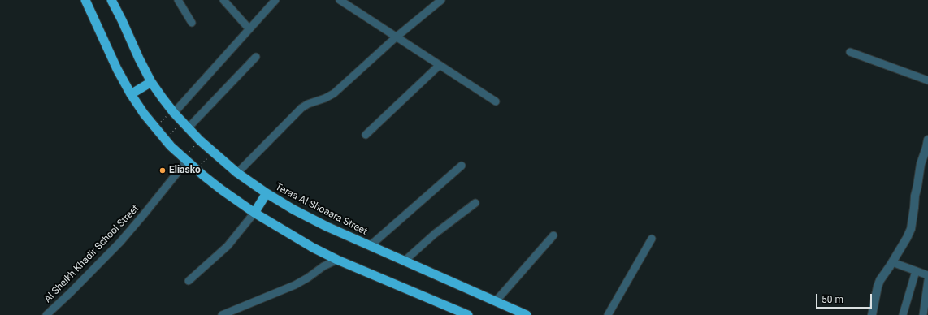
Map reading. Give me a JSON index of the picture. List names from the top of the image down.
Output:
{
  "streets": {
    "highway": ["Teraa Al Shoaara Street"],
    "street": ["Al Sheikh Khadir School Street"]
  },
  "places": ["Eliasko"],
  "scale_bar": "50 m"
}
